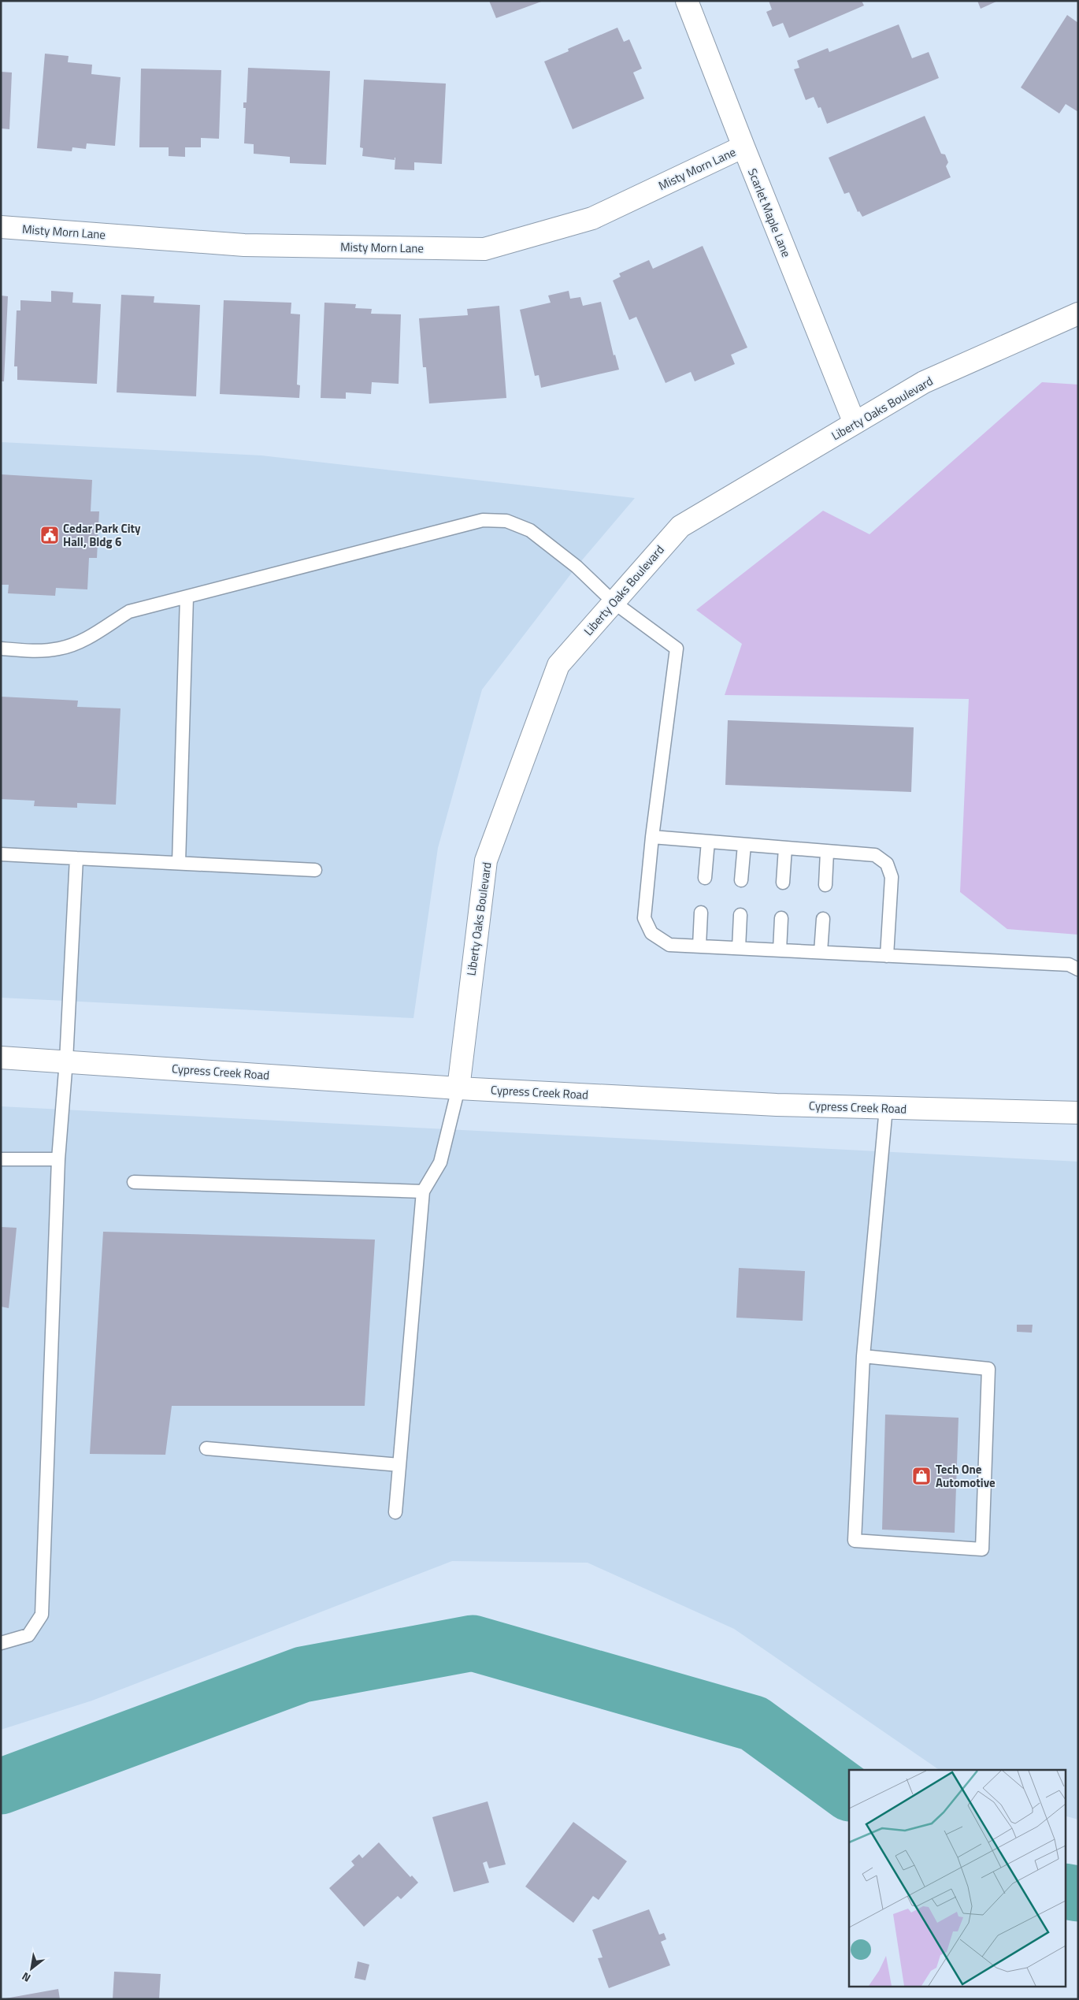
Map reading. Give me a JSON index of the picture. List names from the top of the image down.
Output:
{
  "streets": {
    "street": [
      "Misty Morn Lane",
      "Scarlet Maple Lane",
      "Liberty Oaks Boulevard",
      "Cypress Creek Road"
    ]
  },
  "crossings": [
    ["Misty Morn Lane", "Scarlet Maple Lane"],
    ["Scarlet Maple Lane", "Liberty Oaks Boulevard"],
    ["Liberty Oaks Boulevard", "Cypress Creek Road"]
  ],
  "places": {
    "public building": ["Cedar Park City Hall, Bldg 6"],
    "shop": ["Tech One Automotive"]
  },
  "north": "bottom left"
}
